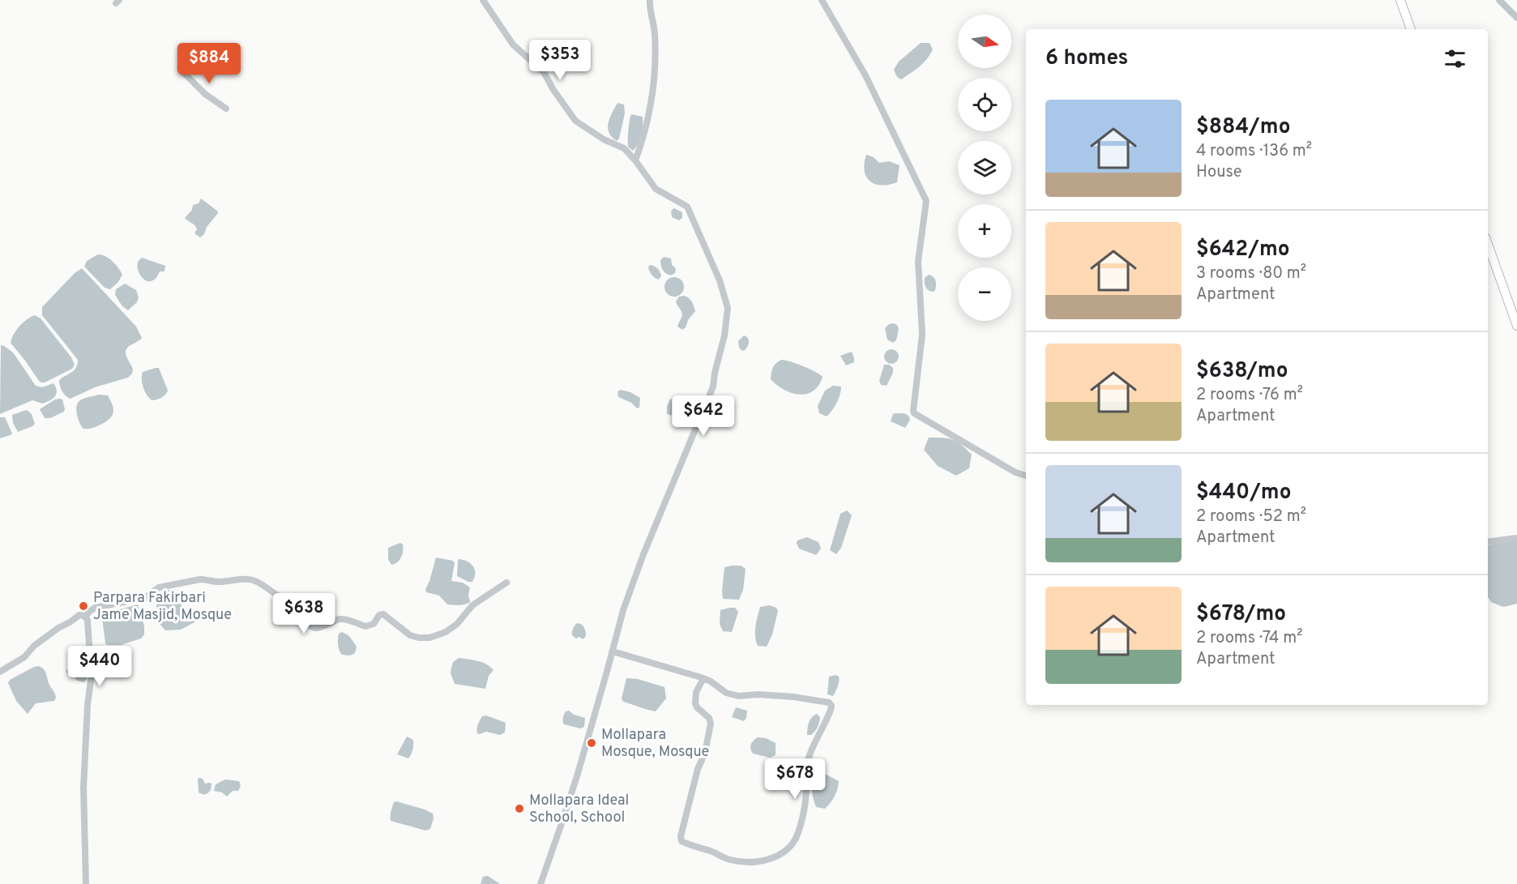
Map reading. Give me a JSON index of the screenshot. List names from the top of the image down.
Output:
{
  "places": ["Parpara Fakirbari Jame Masjid, Mosque", "Mollapara Mosque, Mosque", "Mollapara Ideal School, School"],
  "north": "right",
  "page": {
    "map_buttons": ["+", "−"],
    "heading": "6 homes",
    "price": [
      "$353",
      "$884",
      "$642",
      "$638",
      "$440",
      "$678"
    ],
    "list": [
      {
        "name": "$884/mo",
        "note": "4 rooms · 136 m² · House"
      },
      {
        "name": "$642/mo",
        "note": "3 rooms · 80 m² · Apartment"
      },
      {
        "name": "$638/mo",
        "note": "2 rooms · 76 m² · Apartment"
      },
      {
        "name": "$440/mo",
        "note": "2 rooms · 52 m² · Apartment"
      },
      {
        "name": "$678/mo",
        "note": "2 rooms · 74 m² · Apartment"
      }
    ]
  }
}
